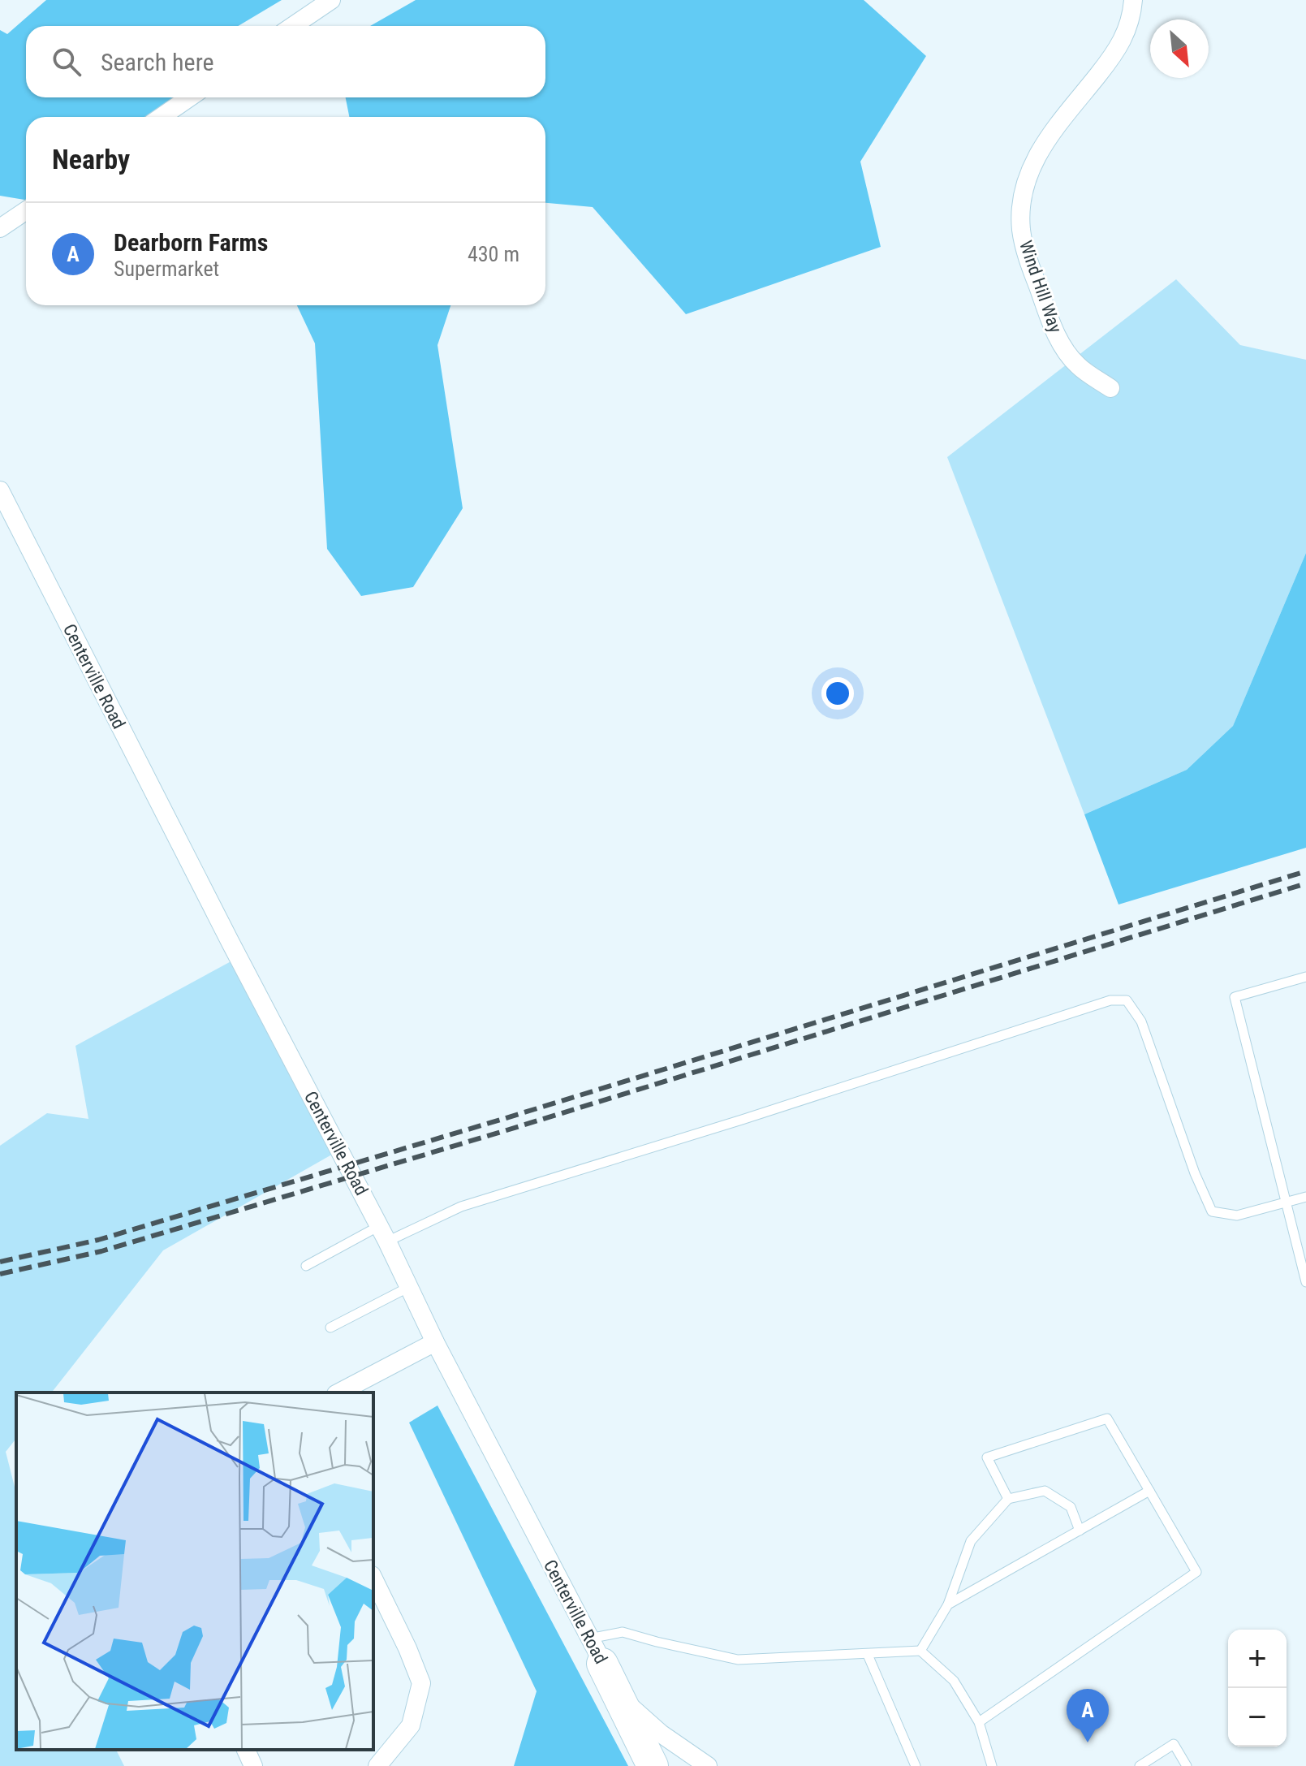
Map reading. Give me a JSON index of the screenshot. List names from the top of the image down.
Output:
{
  "streets": {
    "street": ["Wind Hill Way", "Centerville Road"]
  },
  "north": "bottom right",
  "page": {
    "search": "Search here",
    "heading": "Nearby",
    "list": [
      {
        "mark": "A",
        "name": "Dearborn Farms",
        "note": "Supermarket",
        "value": "430 m"
      }
    ],
    "map_buttons": ["+", "−"],
    "pins": "A"
  }
}
